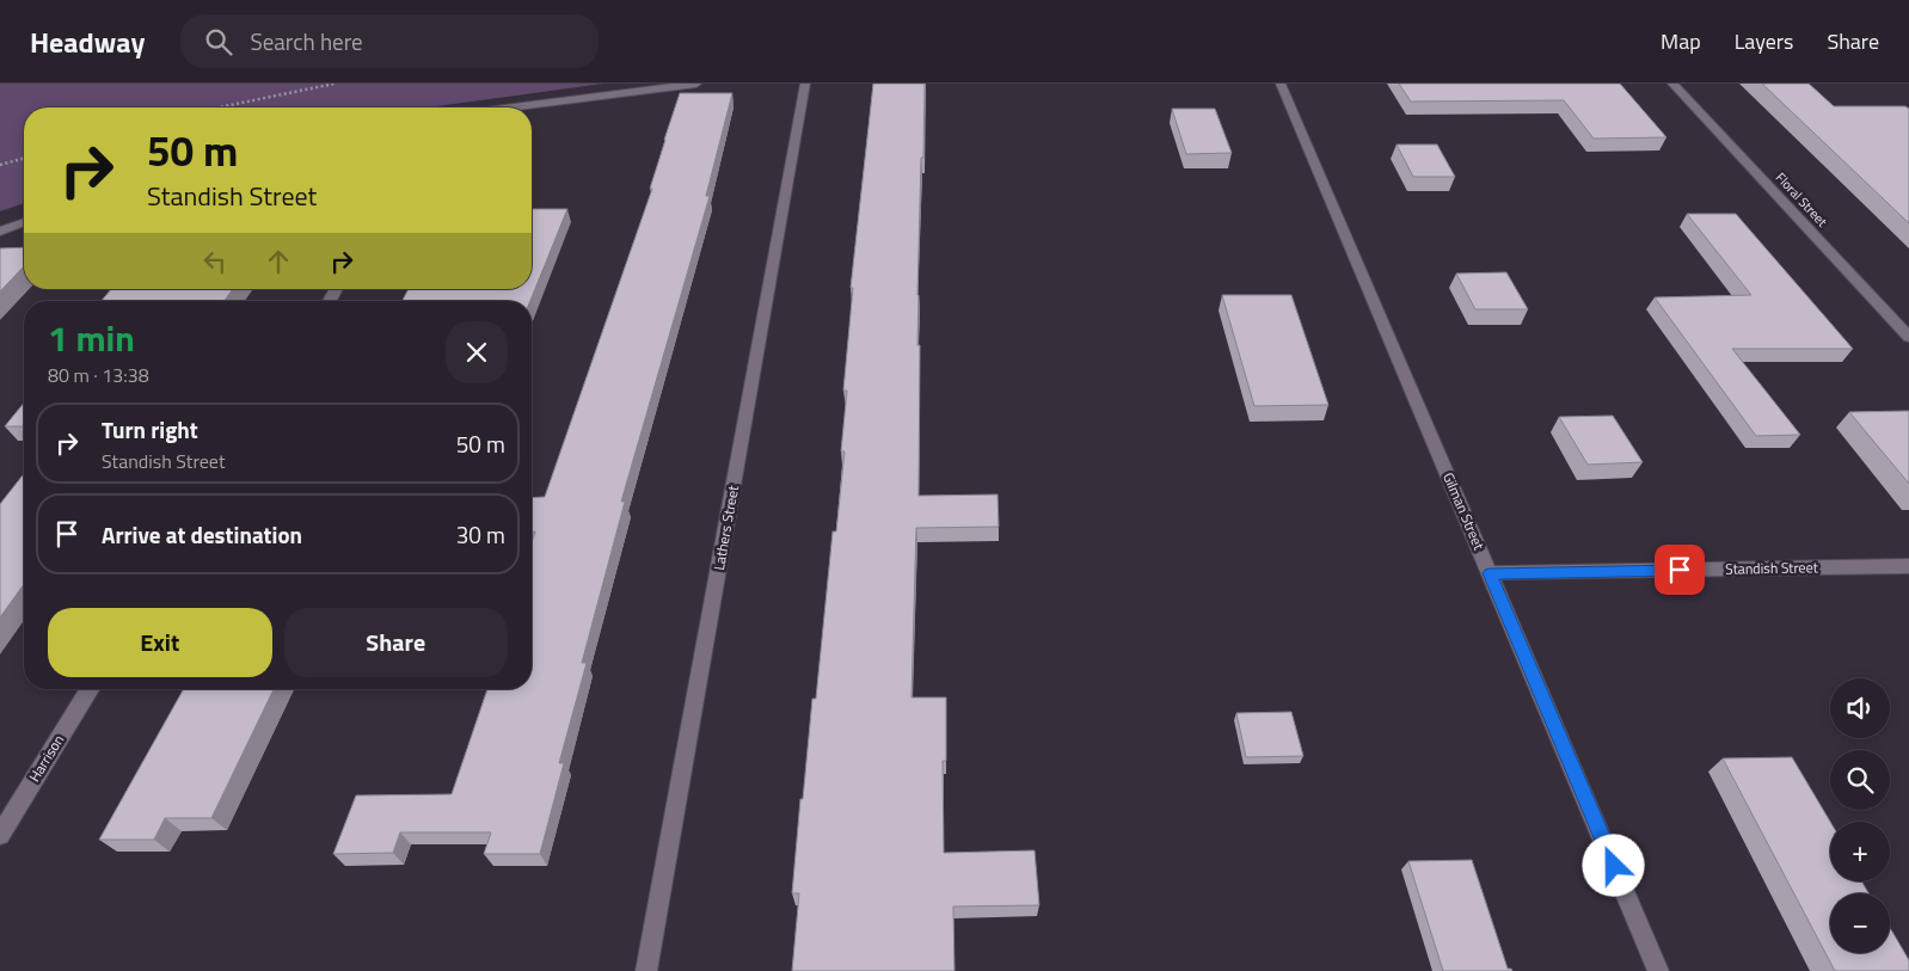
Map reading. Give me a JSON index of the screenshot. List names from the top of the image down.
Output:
{
  "streets": {
    "street": [
      "Floral Street",
      "Gilman Street",
      "Lathers Street",
      "Standish Street",
      "Harrison"
    ]
  },
  "crossings": [
    ["Gilman Street", "Standish Street"]
  ],
  "page": {
    "header": "Headway",
    "search": "Search here",
    "nav": ["Map", "Layers", "Share"],
    "turn": ["50 m", "Standish Street"],
    "heading": ["1 min", "80 m · 13:38"],
    "list": [
      {
        "name": "Turn right",
        "note": "Standish Street",
        "value": "50 m"
      },
      {
        "name": "Arrive at destination",
        "value": "30 m"
      }
    ],
    "buttons": ["Exit", "Share"],
    "map_buttons": ["+", "−"]
  }
}
